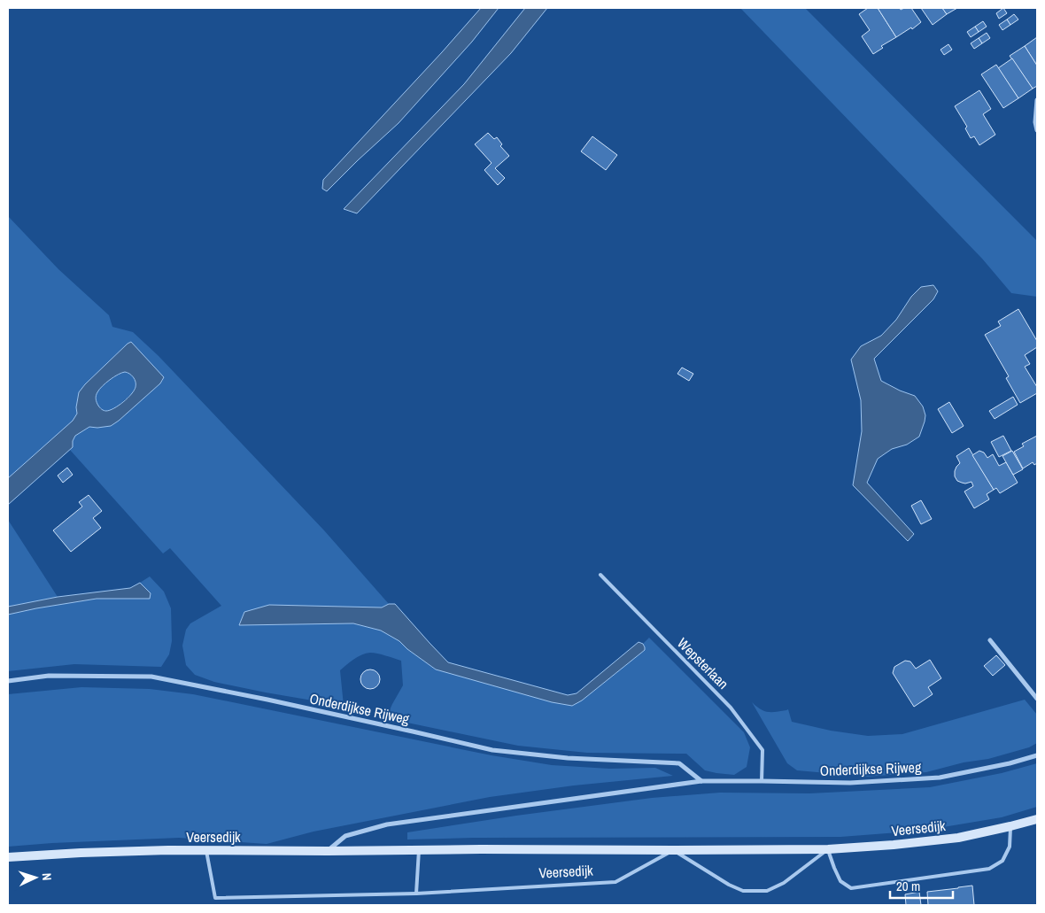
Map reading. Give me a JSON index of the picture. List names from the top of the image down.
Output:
{
  "streets": {
    "main road": ["Veersedijk"],
    "street": ["Onderdijkse Rijweg"],
    "lane": ["Wepsterlaan"]
  },
  "crossings": [
    ["Wepsterlaan", "Onderdijkse Rijweg"],
    ["Onderdijkse Rijweg", "Veersedijk"]
  ],
  "scale_bar": "20 m",
  "north": "right"
}
